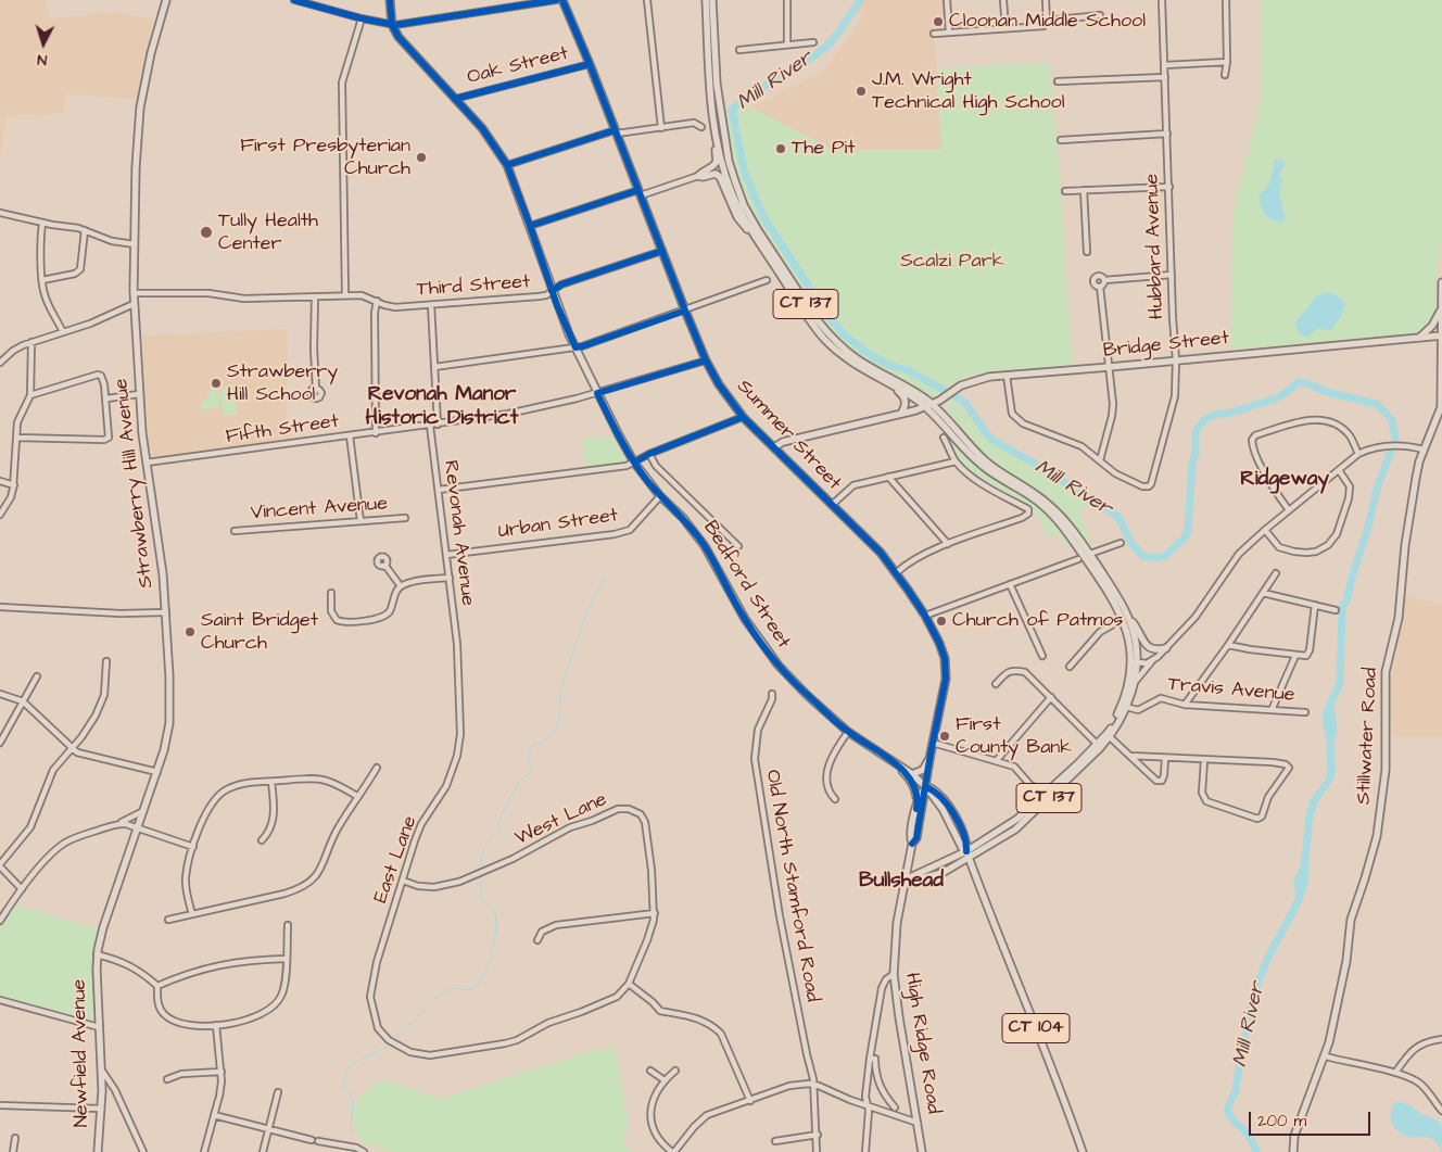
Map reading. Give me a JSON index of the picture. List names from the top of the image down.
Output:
{
  "streets": {
    "main road": [
      "CT 137",
      "Bridge Street",
      "Summer Street",
      "Strawberry Hill Avenue",
      "Bedford Street",
      "Stillwater Road",
      "CT 104",
      "High Ridge Road",
      "Newfield Avenue"
    ],
    "street": [
      "Oak Street",
      "Hubbard Avenue",
      "Third Street",
      "Fifth Street",
      "Vincent Avenue",
      "Urban Street",
      "Revonah Avenue",
      "Travis Avenue",
      "West Lane",
      "East Lane",
      "Old North Stamford Road"
    ]
  },
  "crossings": [
    ["Oak Street", "Summer Street"],
    ["Oak Street", "Bedford Street"],
    ["Hubbard Avenue", "Bridge Street"],
    ["Third Street", "Summer Street"],
    ["Third Street", "Strawberry Hill Avenue"],
    ["Third Street", "Bedford Street"],
    ["CT 137", "Bridge Street"],
    ["CT 137", "Bedford Street"],
    ["CT 137", "Travis Avenue"],
    ["CT 137", "CT 104"],
    ["CT 137", "High Ridge Road"],
    ["Bridge Street", "Summer Street"],
    ["Bridge Street", "Stillwater Road"],
    ["Fifth Street", "Summer Street"],
    ["Fifth Street", "Strawberry Hill Avenue"],
    ["Fifth Street", "Revonah Avenue"],
    ["Fifth Street", "Bedford Street"],
    ["Summer Street", "Bedford Street"],
    ["Summer Street", "High Ridge Road"],
    ["Strawberry Hill Avenue", "Newfield Avenue"],
    ["Urban Street", "Revonah Avenue"],
    ["Urban Street", "Bedford Street"],
    ["Revonah Avenue", "East Lane"],
    ["Bedford Street", "CT 104"],
    ["Bedford Street", "High Ridge Road"],
    ["West Lane", "East Lane"]
  ],
  "districts": ["Revonah Manor Historic District", "Ridgeway", "Bullshead"],
  "water": ["Mill River"],
  "parks": ["Scalzi Park"],
  "places": [
    "Cloonan Middle School",
    "J.M. Wright Technical High School",
    "The Pit",
    "First Presbyterian Church",
    "Tully Health Center",
    "Strawberry Hill School",
    "Church of Patmos",
    "Saint Bridget Church",
    "First County Bank"
  ],
  "scale_bar": "200 m",
  "north": "bottom"
}
